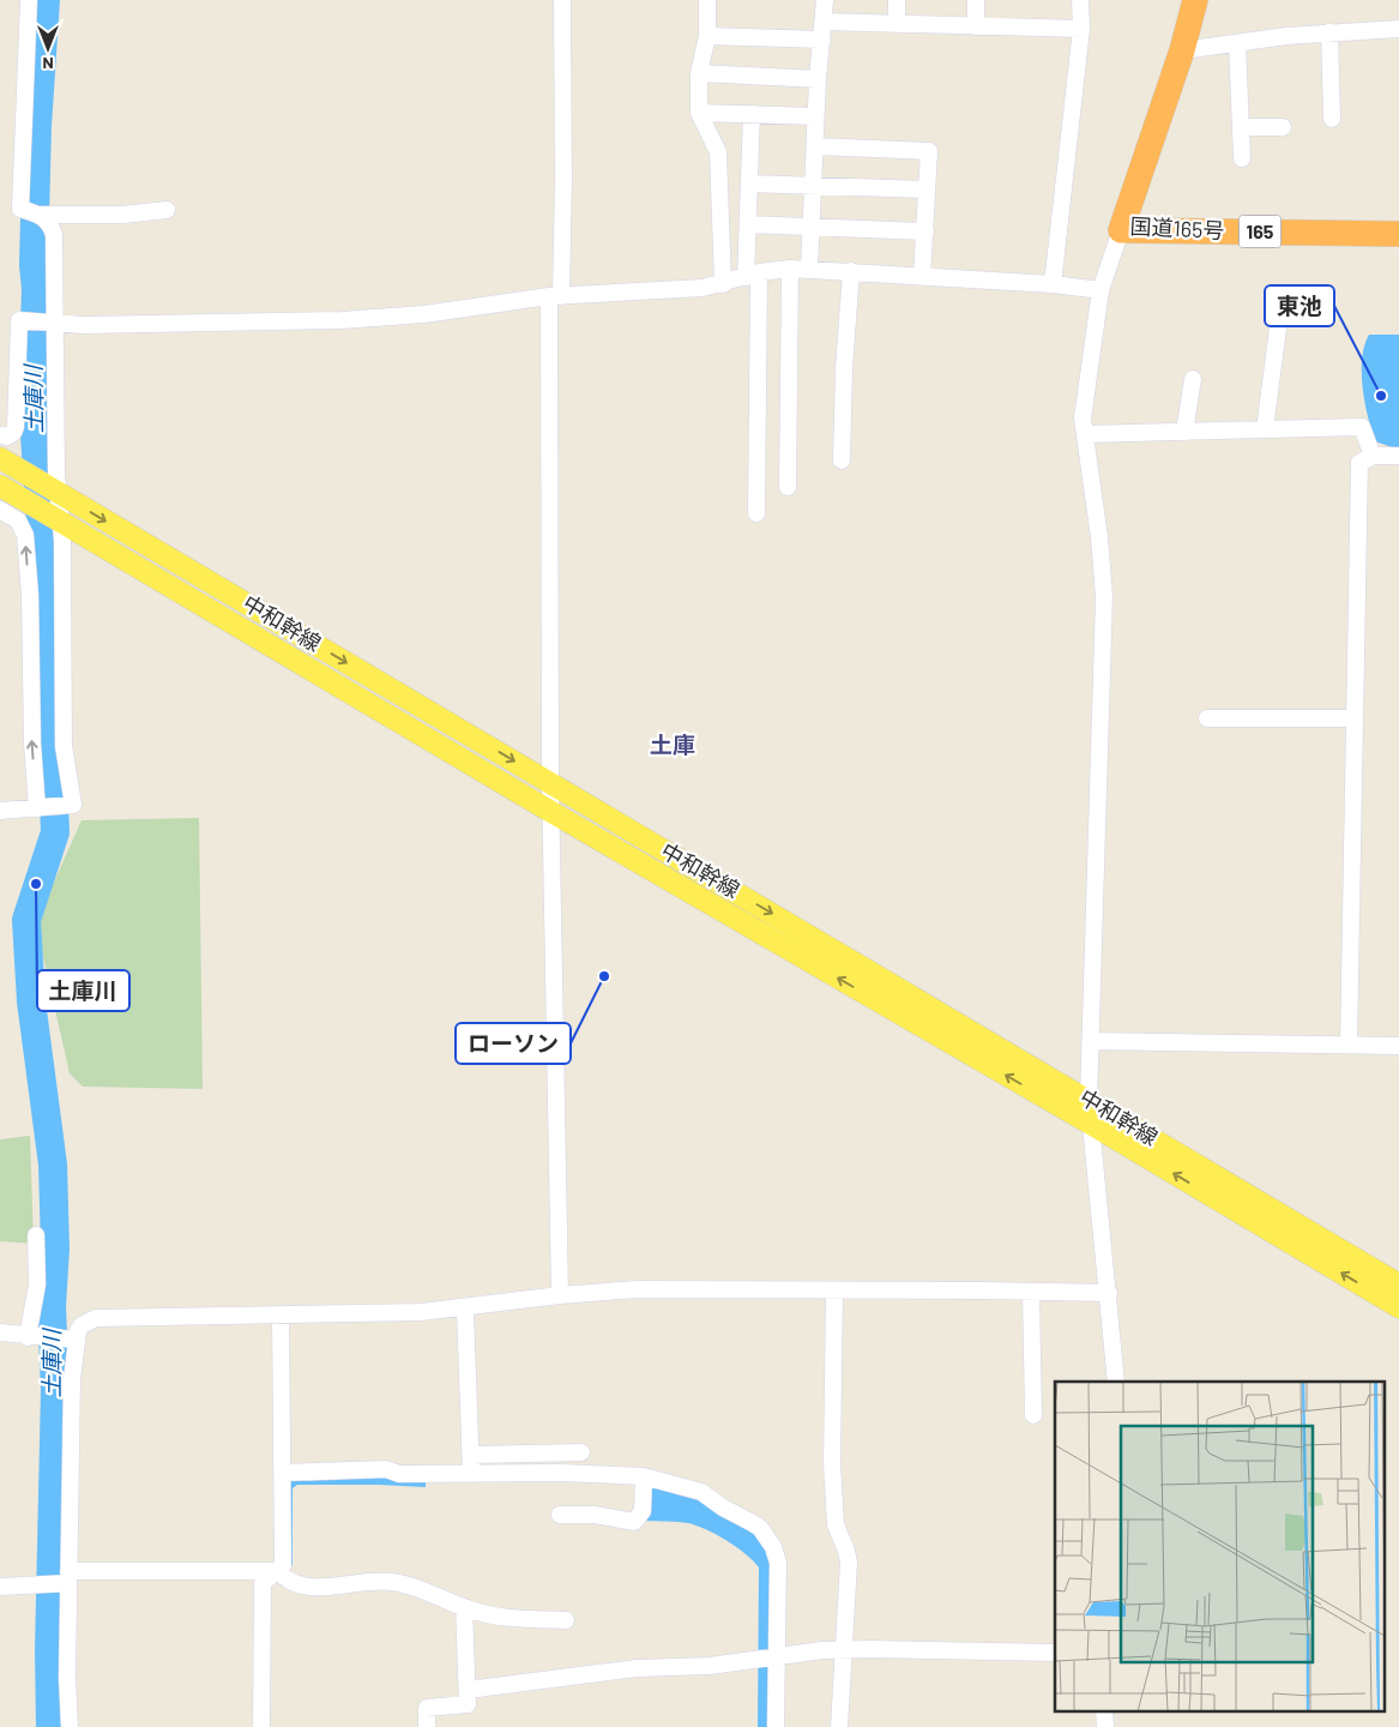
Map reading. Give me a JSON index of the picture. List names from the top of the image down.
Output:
{
  "streets": {
    "highway": ["国道165号", "165"],
    "main road": ["中和幹線"]
  },
  "districts": ["土庫"],
  "water": ["土庫川"],
  "places": ["東池", "土庫川", "ローソン"],
  "north": "bottom"
}
